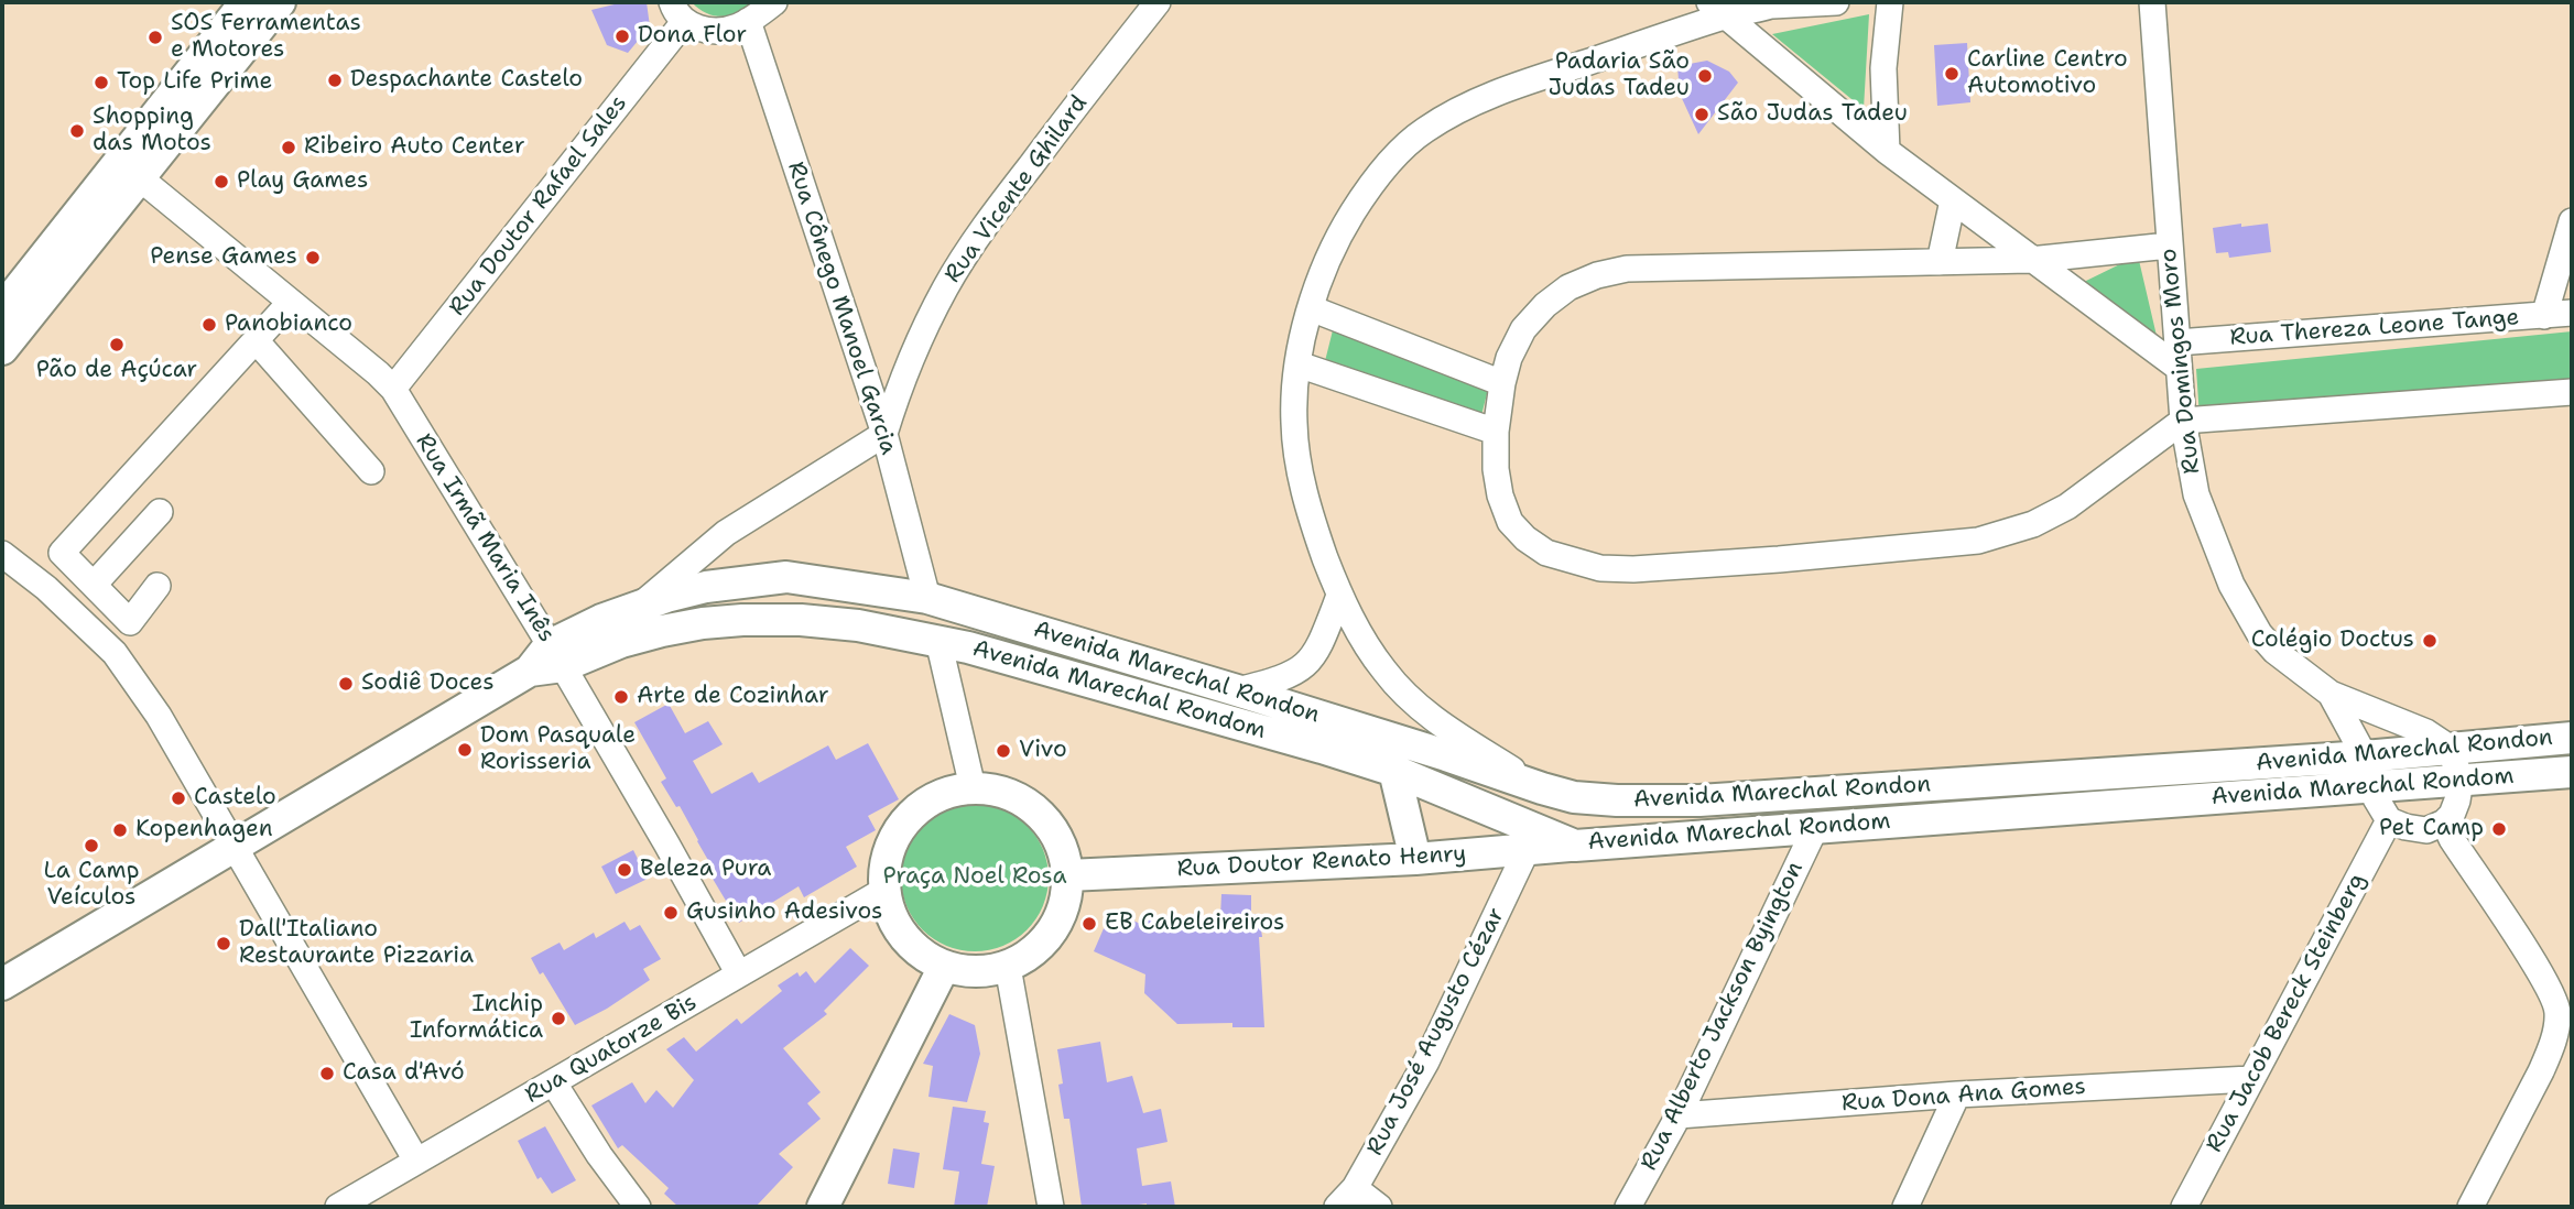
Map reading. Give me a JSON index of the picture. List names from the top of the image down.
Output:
{
  "streets": {
    "main road": ["Avenida Marechal Rondon", "Avenida Marechal Rondom", "Rua Doutor Renato Henry"],
    "street": [
      "Rua Vicente Ghilard",
      "Rua Doutor Rafael Sales",
      "Rua Cônego Manoel Garcia",
      "Rua Thereza Leone Tange",
      "Rua Domingos Moro",
      "Rua Irmã Maria Inês",
      "Rua Jacob Bereck Steinberg",
      "Rua Alberto Jackson Byington",
      "Rua José Augusto Cézar",
      "Rua Quatorze Bis",
      "Rua Dona Ana Gomes"
    ]
  },
  "crossings": [
    ["Rua Vicente Ghilard", "Rua Cônego Manoel Garcia"],
    ["Rua Doutor Rafael Sales", "Rua Irmã Maria Inês"],
    ["Rua Cônego Manoel Garcia", "Avenida Marechal Rondon"],
    ["Rua Thereza Leone Tange", "Rua Domingos Moro"],
    ["Rua Domingos Moro", "Avenida Marechal Rondon"],
    ["Rua Irmã Maria Inês", "Avenida Marechal Rondon"],
    ["Rua Irmã Maria Inês", "Avenida Marechal Rondom"],
    ["Rua Irmã Maria Inês", "Rua Quatorze Bis"],
    ["Avenida Marechal Rondon", "Avenida Marechal Rondom"],
    ["Avenida Marechal Rondom", "Rua Doutor Renato Henry"],
    ["Avenida Marechal Rondom", "Rua Alberto Jackson Byington"],
    ["Rua Doutor Renato Henry", "Rua José Augusto Cézar"],
    ["Rua Doutor Renato Henry", "Rua Quatorze Bis"],
    ["Rua Jacob Bereck Steinberg", "Rua Dona Ana Gomes"],
    ["Rua Alberto Jackson Byington", "Rua Dona Ana Gomes"]
  ],
  "parks": ["Praça Noel Rosa"],
  "places": [
    "Dona Flor",
    "SOS Ferramentas e Motores",
    "Carline Centro Automotivo",
    "Padaria São Judas Tadeu",
    "Despachante Castelo",
    "Top Life Prime",
    "São Judas Tadeu",
    "Shopping das Motos",
    "Ribeiro Auto Center",
    "Play Games",
    "Pense Games",
    "Panobianco",
    "Pão de Açúcar",
    "Colégio Doctus",
    "Sodiê Doces",
    "Arte de Cozinhar",
    "Dom Pasquale Rorisseria",
    "Vivo",
    "Castelo",
    "Pet Camp",
    "Kopenhagen",
    "La Camp Veículos",
    "Beleza Pura",
    "Gusinho Adesivos",
    "EB Cabeleireiros",
    "Dall'Italiano Restaurante Pizzaria",
    "Inchip Informática",
    "Casa d'Avó"
  ]
}
